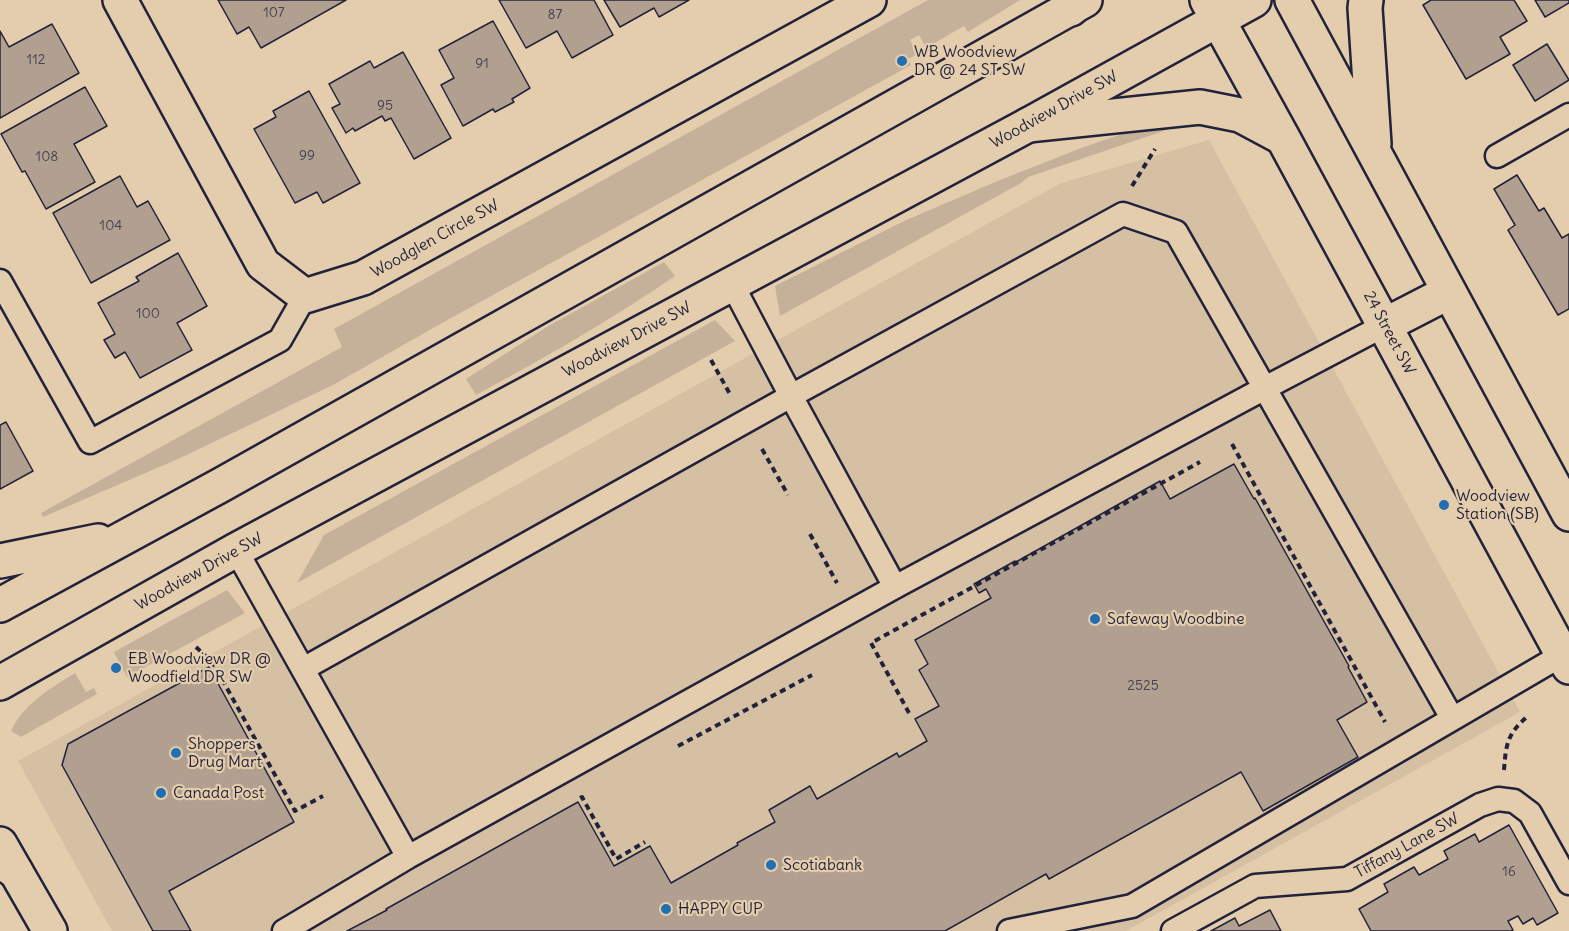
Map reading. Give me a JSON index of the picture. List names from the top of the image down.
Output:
{
  "streets": {
    "street": ["Woodview Drive SW", "Woodglen Circle SW", "24 Street SW"],
    "lane": ["Tiffany Lane SW"]
  },
  "crossings": [
    ["Woodview Drive SW", "24 Street SW"]
  ],
  "places": [
    "WB Woodview DR @ 24 ST SW",
    "Woodview Station (SB)",
    "Safeway Woodbine",
    "EB Woodview DR @ Woodfield DR SW",
    "Shoppers Drug Mart",
    "Canada Post",
    "Scotiabank",
    "HAPPY CUP"
  ],
  "house_numbers": [
    "107",
    "87",
    "112",
    "91",
    "95",
    "99",
    "108",
    "104",
    "100",
    "2525",
    "16"
  ]
}
